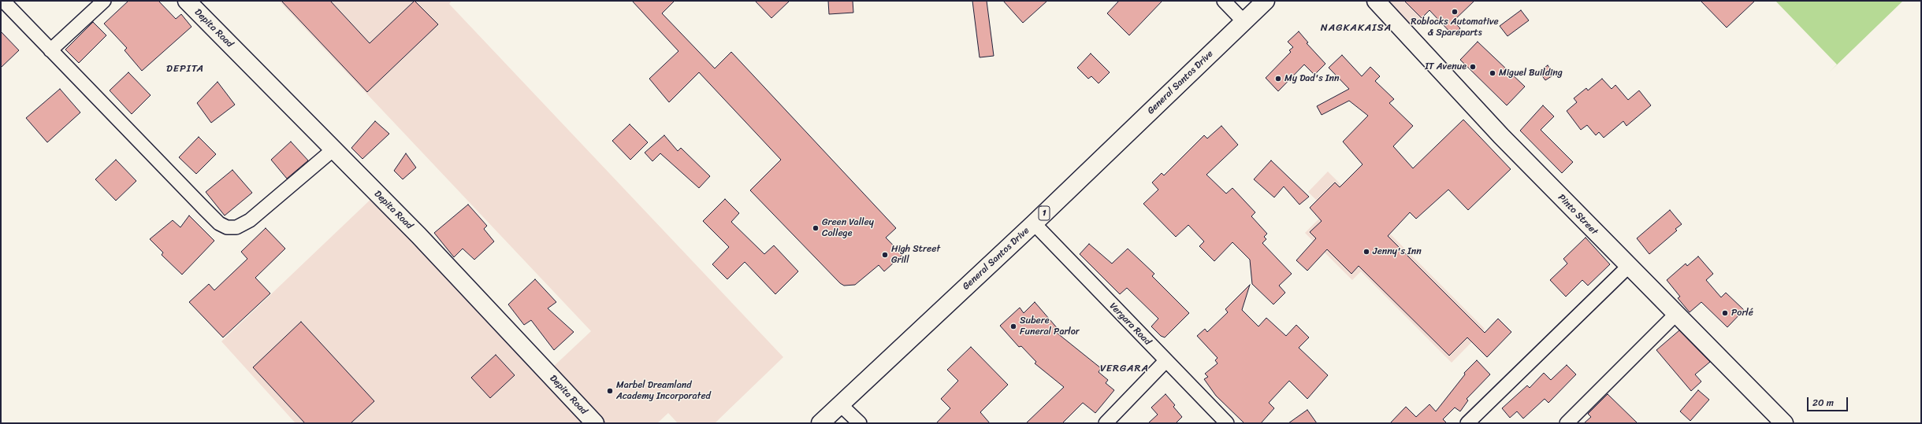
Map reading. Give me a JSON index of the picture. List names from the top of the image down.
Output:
{
  "streets": {
    "main road": [
      "Depita Road",
      "General Santos Drive",
      "1",
      "Pinto Street"
    ],
    "street": ["Vergara Road"]
  },
  "crossings": [
    ["General Santos Drive", "Vergara Road"]
  ],
  "districts": ["NAGKAKAISA", "DEPITA", "VERGARA"],
  "places": [
    "Roblocks Automative & Spareparts",
    "IT Avenue",
    "Miguel Building",
    "My Dad's Inn",
    "Green Valley College",
    "Jenny's Inn",
    "High Street Grill",
    "Porlé",
    "Subere Funeral Parlor",
    "Marbel Dreamland Academy Incorporated"
  ],
  "scale_bar": "20 m"
}
